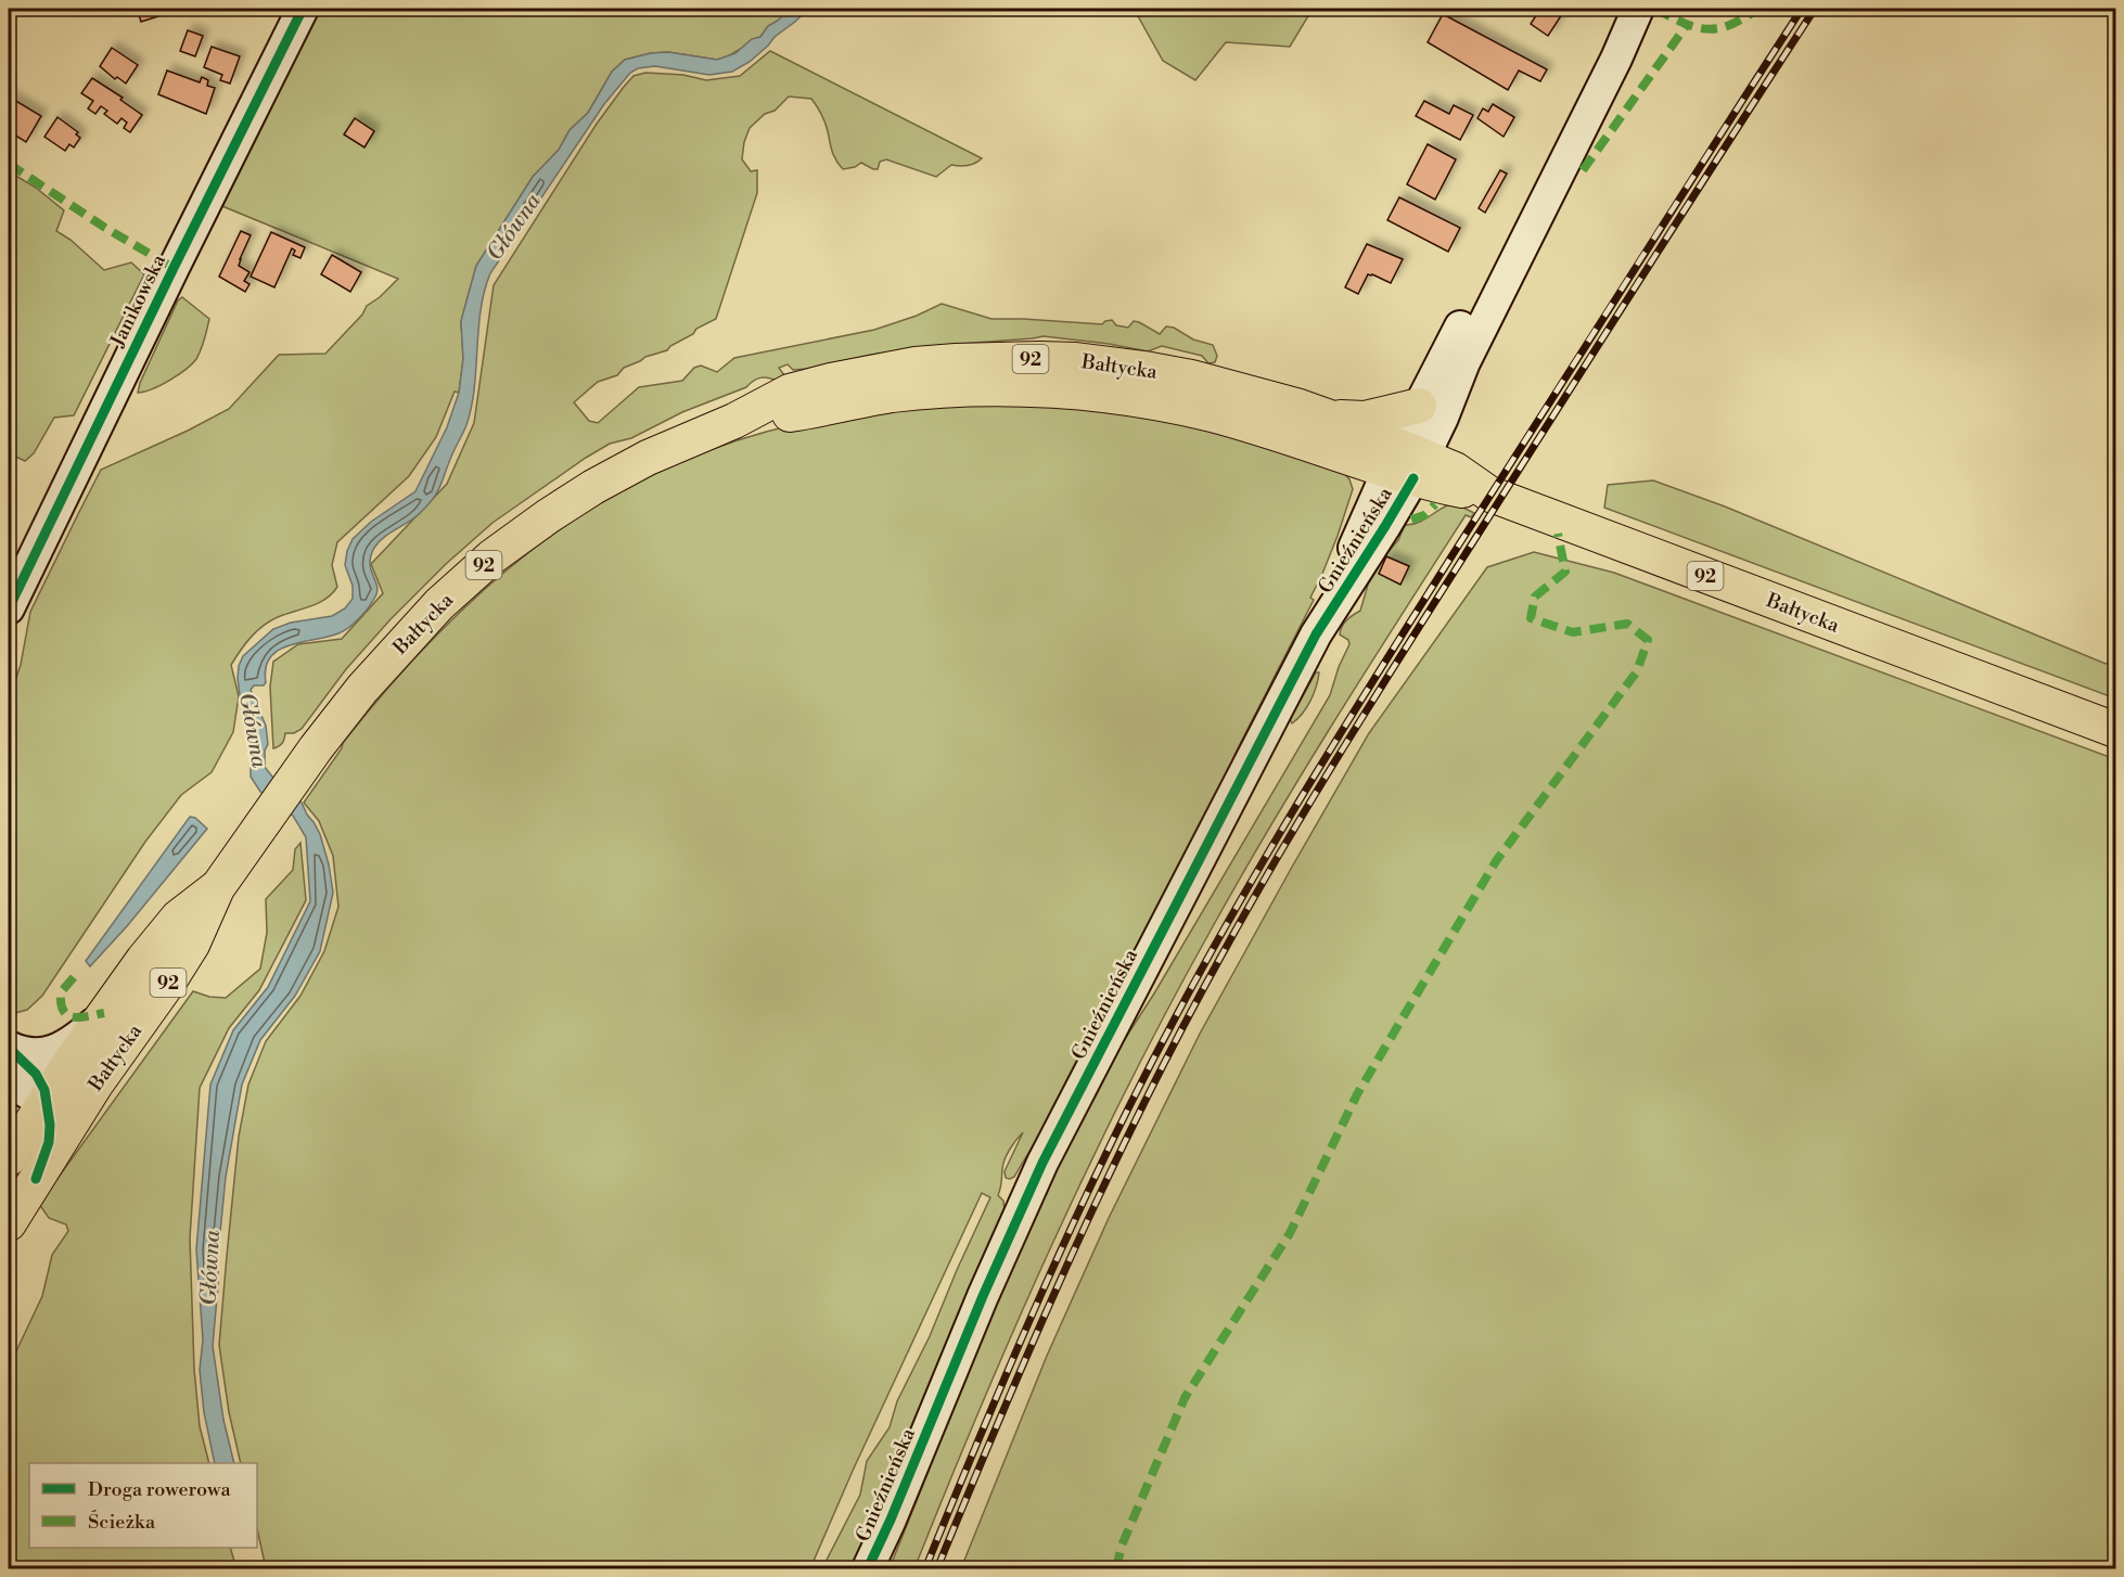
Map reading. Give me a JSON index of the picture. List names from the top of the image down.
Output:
{
  "streets": {
    "main road": ["92", "Bałtycka"],
    "street": ["Janikowska", "Gnieźnieńska"]
  },
  "crossings": [
    ["Bałtycka", "Gnieźnieńska"]
  ],
  "water": ["Główna"],
  "legend": ["Droga rowerowa", "Ścieżka"]
}
